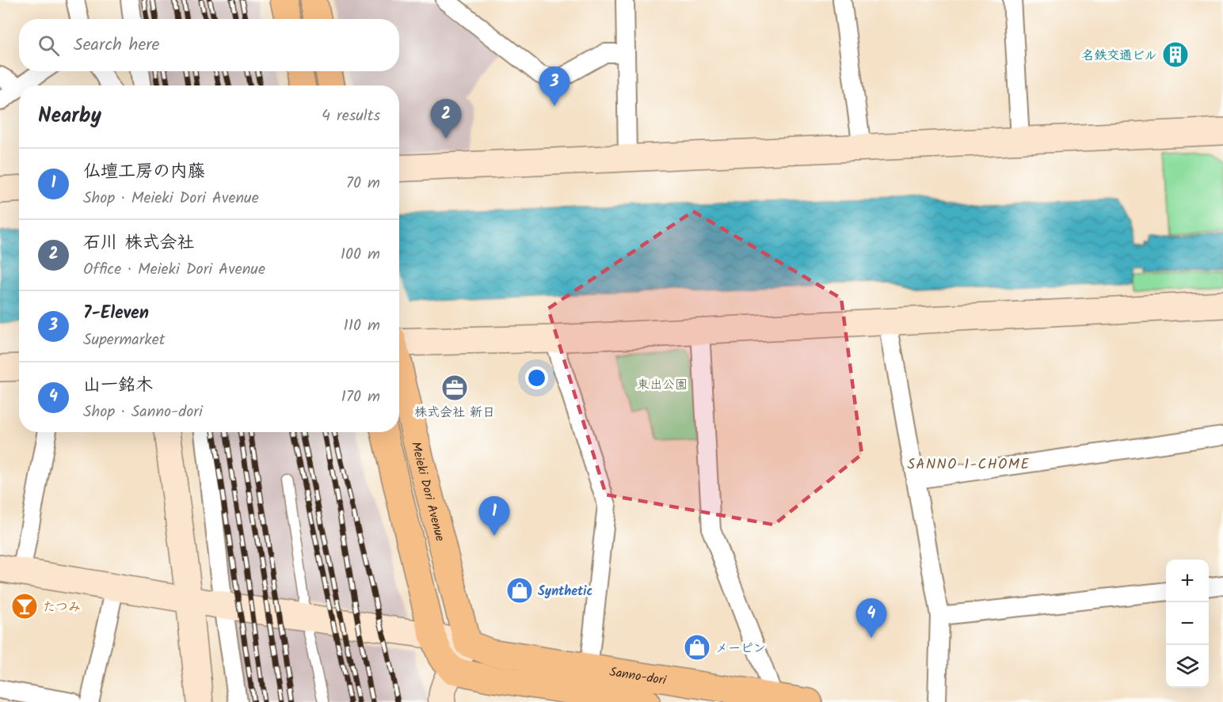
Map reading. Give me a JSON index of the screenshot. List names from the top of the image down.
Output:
{
  "streets": {
    "main road": ["Meieki Dori Avenue", "Sanno-dori"]
  },
  "crossings": [
    ["Meieki Dori Avenue", "Sanno-dori"]
  ],
  "districts": ["SANNO 1-CHOME"],
  "parks": ["東出公園"],
  "places": {
    "building": ["名鉄交通ビル"],
    "office": ["株式会社 新日"],
    "shop": ["Synthetic", "メーピン"],
    "bar": ["たつみ"]
  },
  "page": {
    "search": "Search here",
    "pins": [
      "3",
      "2",
      "1",
      "4"
    ],
    "heading": ["Nearby", "4 results"],
    "list": [
      {
        "mark": "1",
        "name": "仏壇工房の内藤",
        "note": "Shop · Meieki Dori Avenue",
        "value": "70 m"
      },
      {
        "mark": "2",
        "name": "石川 株式会社",
        "note": "Office · Meieki Dori Avenue",
        "value": "100 m"
      },
      {
        "mark": "3",
        "name": "7-Eleven",
        "note": "Supermarket",
        "value": "110 m"
      },
      {
        "mark": "4",
        "name": "山一銘木",
        "note": "Shop · Sanno-dori",
        "value": "170 m"
      }
    ],
    "map_buttons": ["+", "−"]
  }
}
